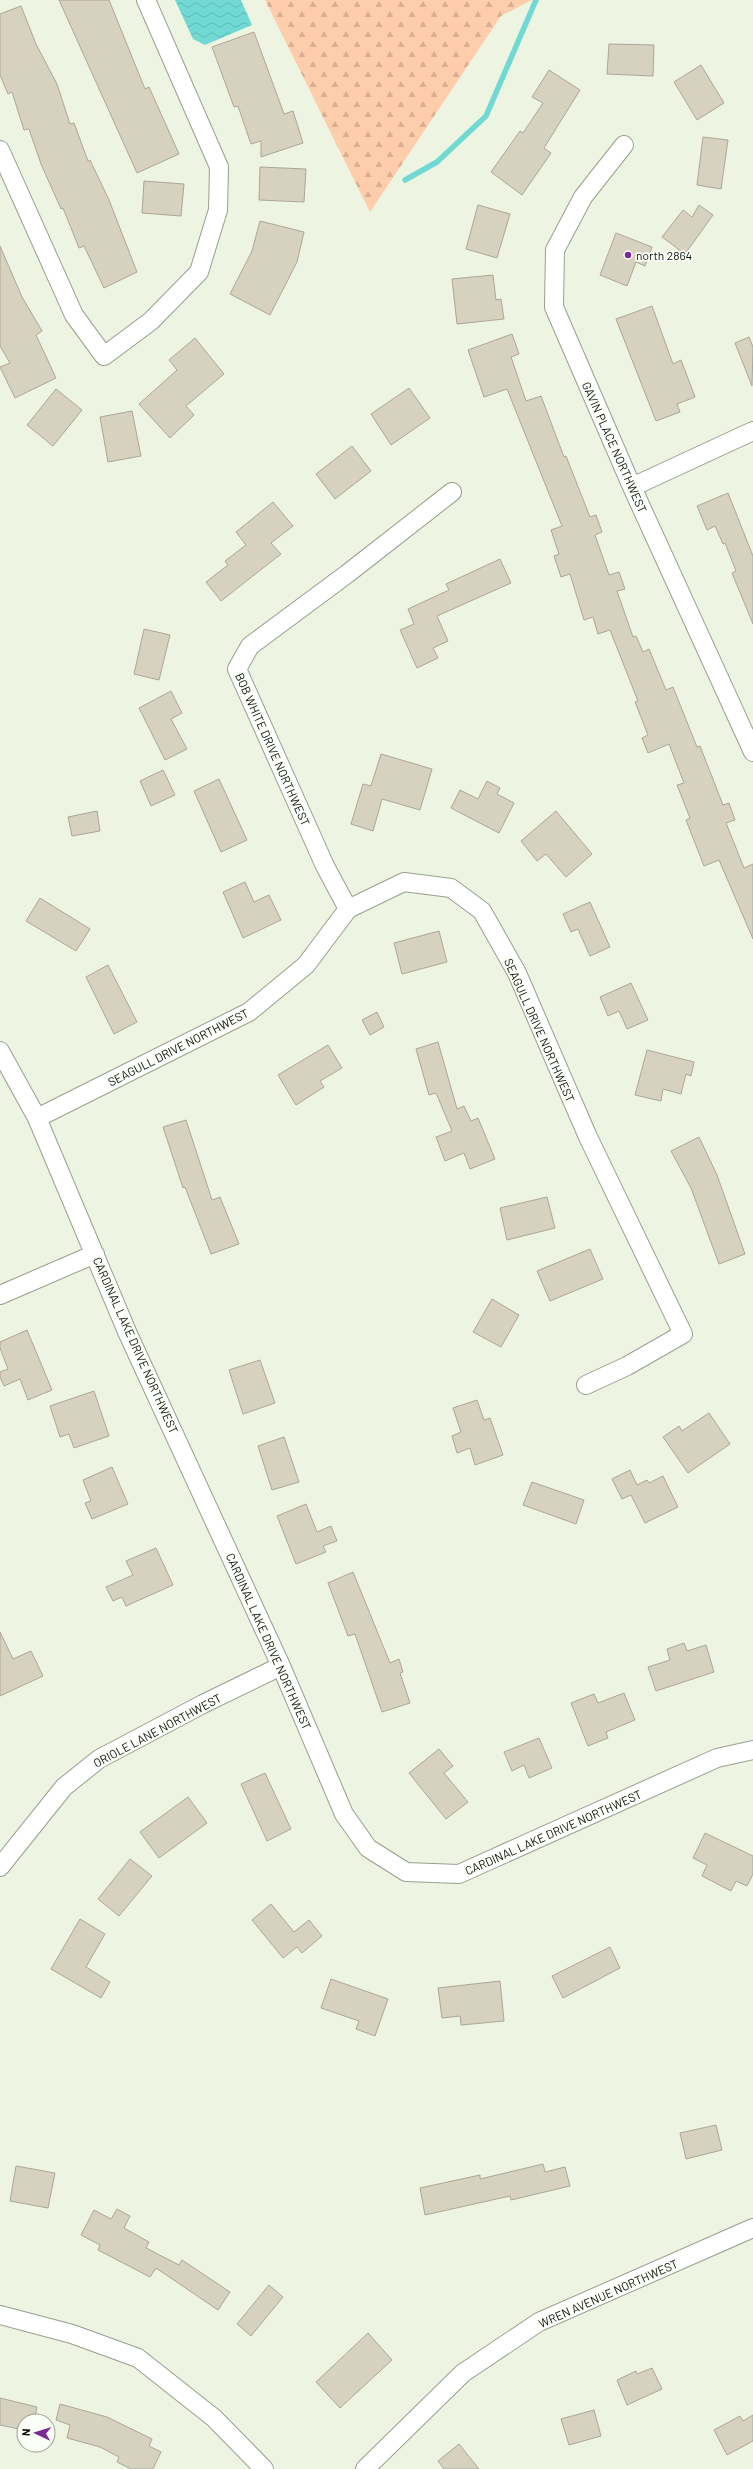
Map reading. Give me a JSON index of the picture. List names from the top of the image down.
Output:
{
  "streets": {
    "street": [
      "GAVIN PLACE NORTHWEST",
      "BOB WHITE DRIVE NORTHWEST",
      "SEAGULL DRIVE NORTHWEST",
      "CARDINAL LAKE DRIVE NORTHWEST",
      "ORIOLE LANE NORTHWEST",
      "WREN AVENUE NORTHWEST"
    ]
  },
  "crossings": [
    ["BOB WHITE DRIVE NORTHWEST", "SEAGULL DRIVE NORTHWEST"],
    ["SEAGULL DRIVE NORTHWEST", "CARDINAL LAKE DRIVE NORTHWEST"],
    ["CARDINAL LAKE DRIVE NORTHWEST", "ORIOLE LANE NORTHWEST"]
  ],
  "places": ["north 2864"],
  "north": "left"
}
